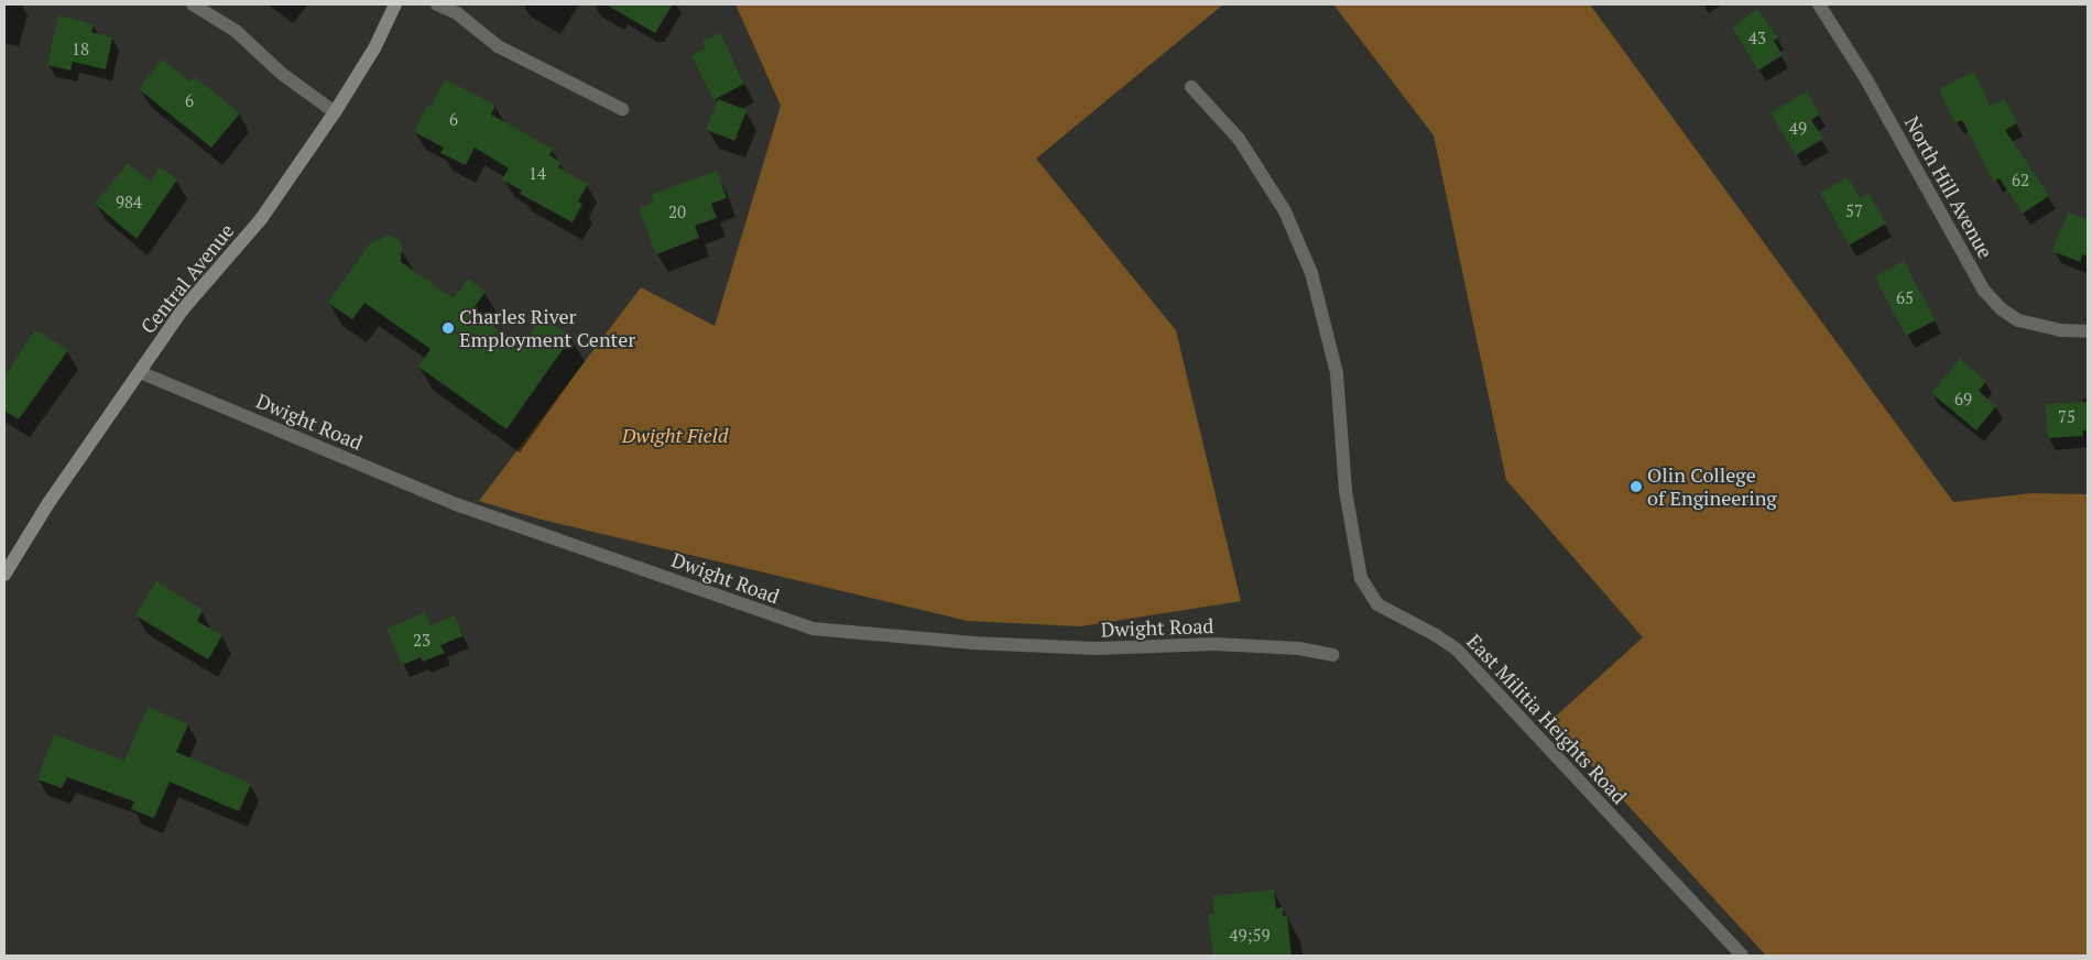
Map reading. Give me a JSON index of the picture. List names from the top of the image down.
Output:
{
  "streets": {
    "main road": ["Central Avenue"],
    "street": ["North Hill Avenue", "Dwight Road", "East Militia Heights Road"]
  },
  "crossings": [
    ["Central Avenue", "Dwight Road"]
  ],
  "parks": ["Dwight Field"],
  "places": ["Charles River Employment Center", "Olin College of Engineering"],
  "house_numbers": [
    "43",
    "18",
    "6",
    "6",
    "49",
    "14",
    "62",
    "984",
    "57",
    "20",
    "65",
    "69",
    "75",
    "23",
    "49;59"
  ]
}
